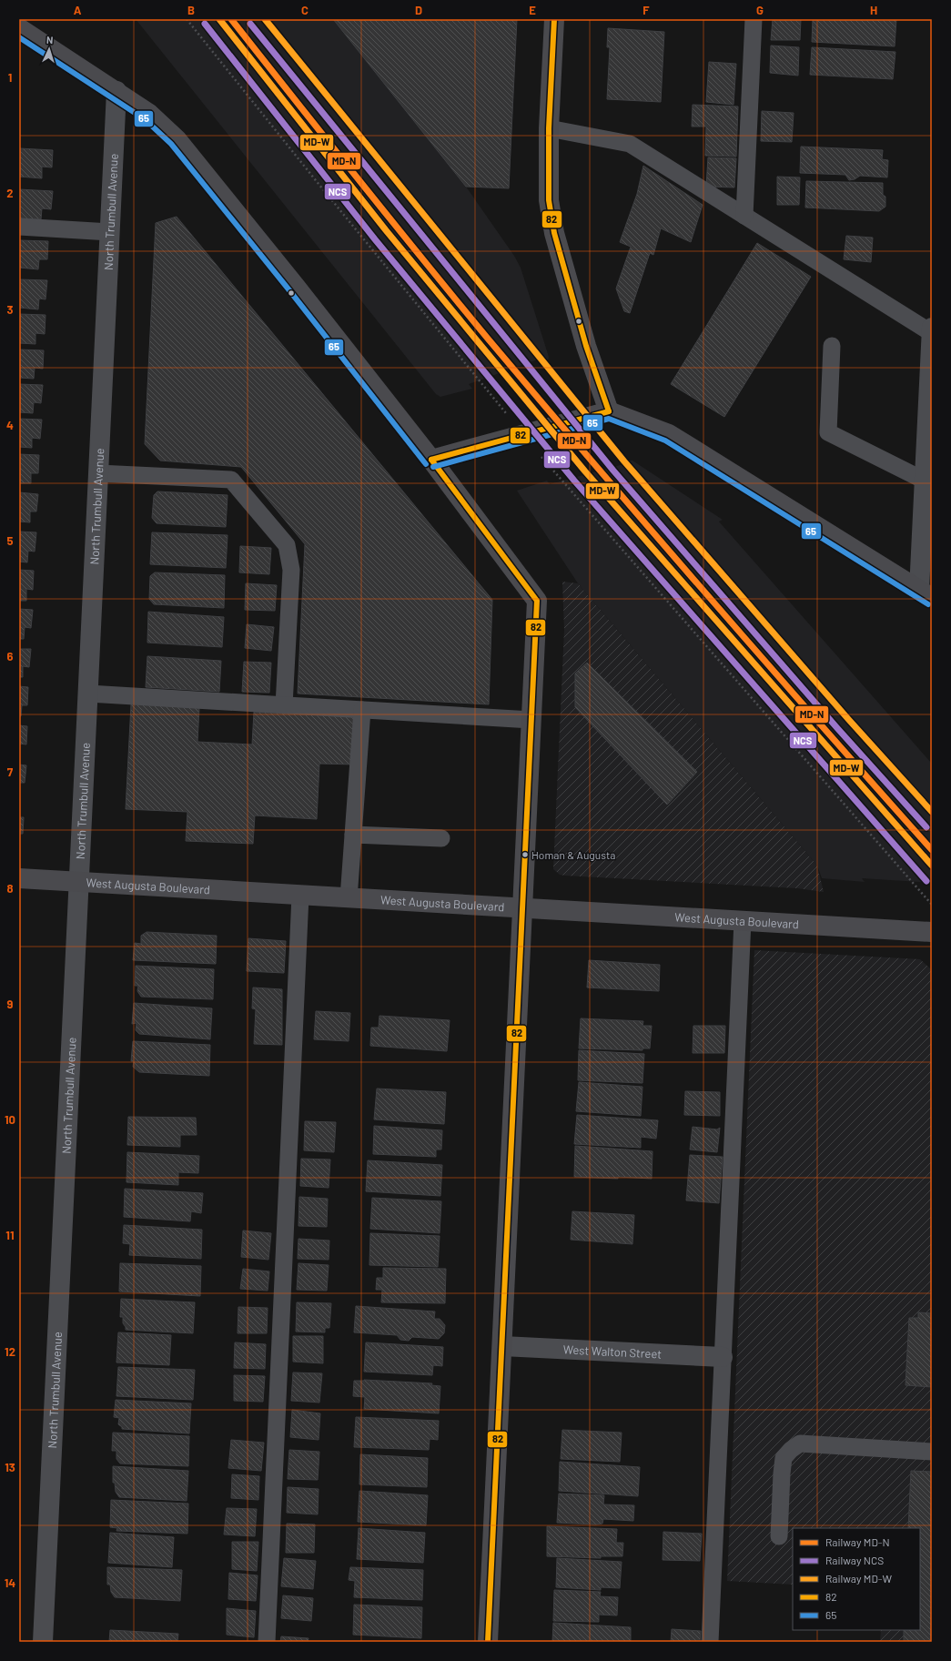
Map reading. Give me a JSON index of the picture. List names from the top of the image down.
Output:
{
  "streets": {
    "street": ["North Trumbull Avenue", "West Augusta Boulevard", "West Walton Street"]
  },
  "crossings": [
    ["North Trumbull Avenue", "West Augusta Boulevard"]
  ],
  "places": ["Homan & Augusta"],
  "lines": [
    "rail line MD-N",
    "rail line MD-W",
    "transit line 82",
    "rail line NCS",
    "transit line 65"
  ],
  "legend": [
    "Railway MD-N",
    "Railway NCS",
    "Railway MD-W",
    "82",
    "65"
  ],
  "north": "top",
  "grid": {
    "columns": [
      "A",
      "B",
      "C",
      "D",
      "E",
      "F",
      "G",
      "H"
    ],
    "rows": [
      "1",
      "2",
      "3",
      "4",
      "5",
      "6",
      "7",
      "8",
      "9",
      "10",
      "11",
      "12",
      "13",
      "14"
    ]
  }
}
